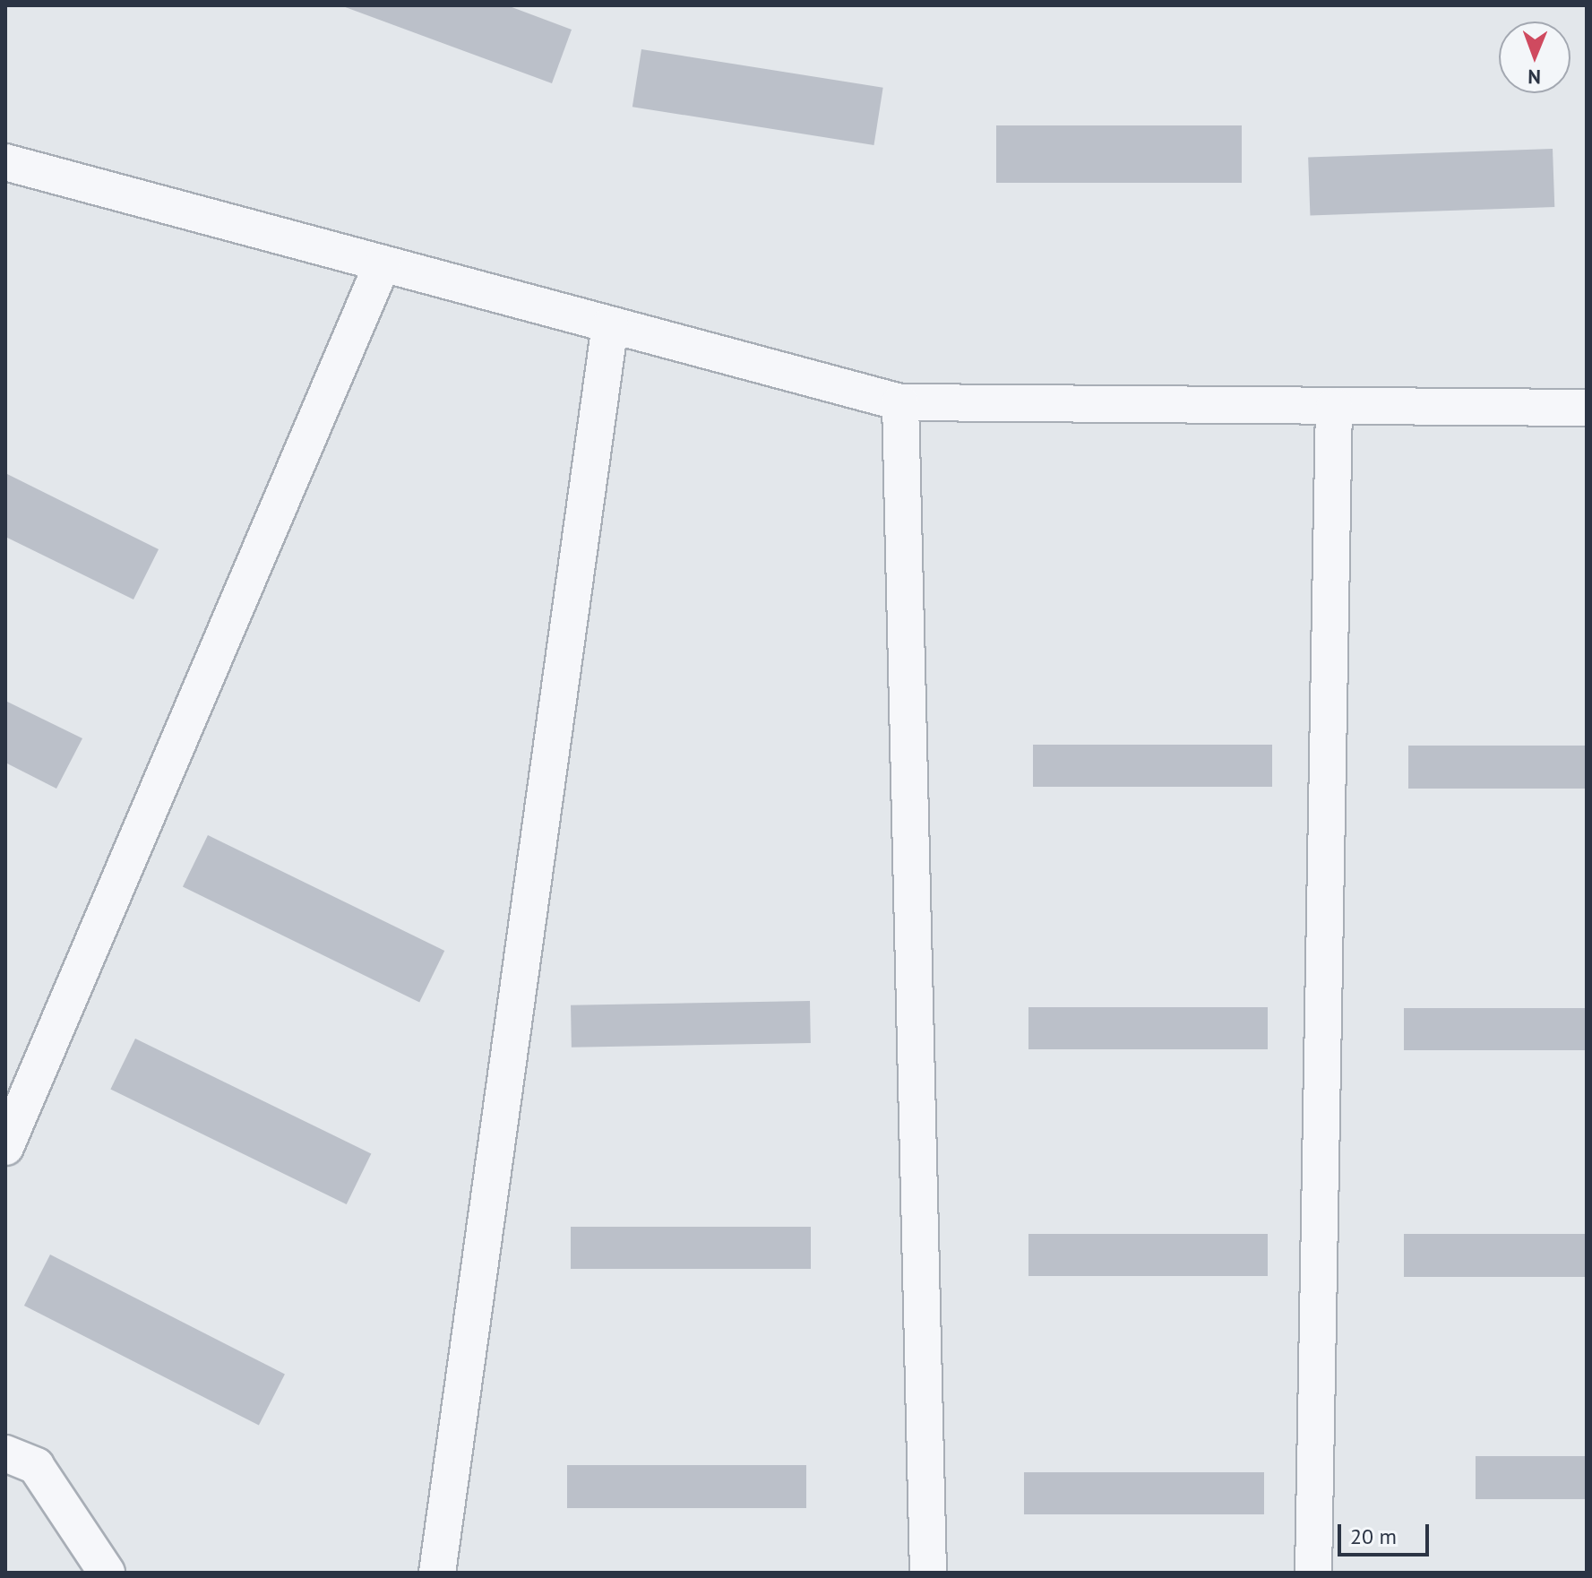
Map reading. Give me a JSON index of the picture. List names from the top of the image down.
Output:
{
  "scale_bar": "20 m",
  "north": "bottom"
}
